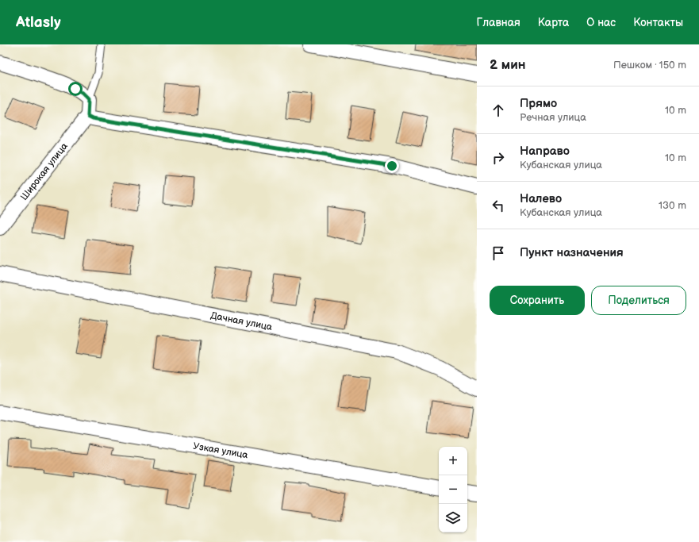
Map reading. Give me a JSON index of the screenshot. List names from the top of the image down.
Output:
{
  "streets": {
    "street": ["Широкая улица", "Дачная улица", "Узкая улица"]
  },
  "page": {
    "header": "Atlasly",
    "nav": [
      "Главная",
      "Карта",
      "О нас",
      "Контакты"
    ],
    "heading": ["2 мин", "Пешком · 150 m"],
    "list": [
      ["Прямо", "Речная улица", "10 m"],
      ["Направо", "Кубанская улица", "10 m"],
      ["Налево", "Кубанская улица", "130 m"],
      "Пункт назначения"
    ],
    "buttons": ["Сохранить", "Поделиться"],
    "map_buttons": ["+", "−"]
  }
}
